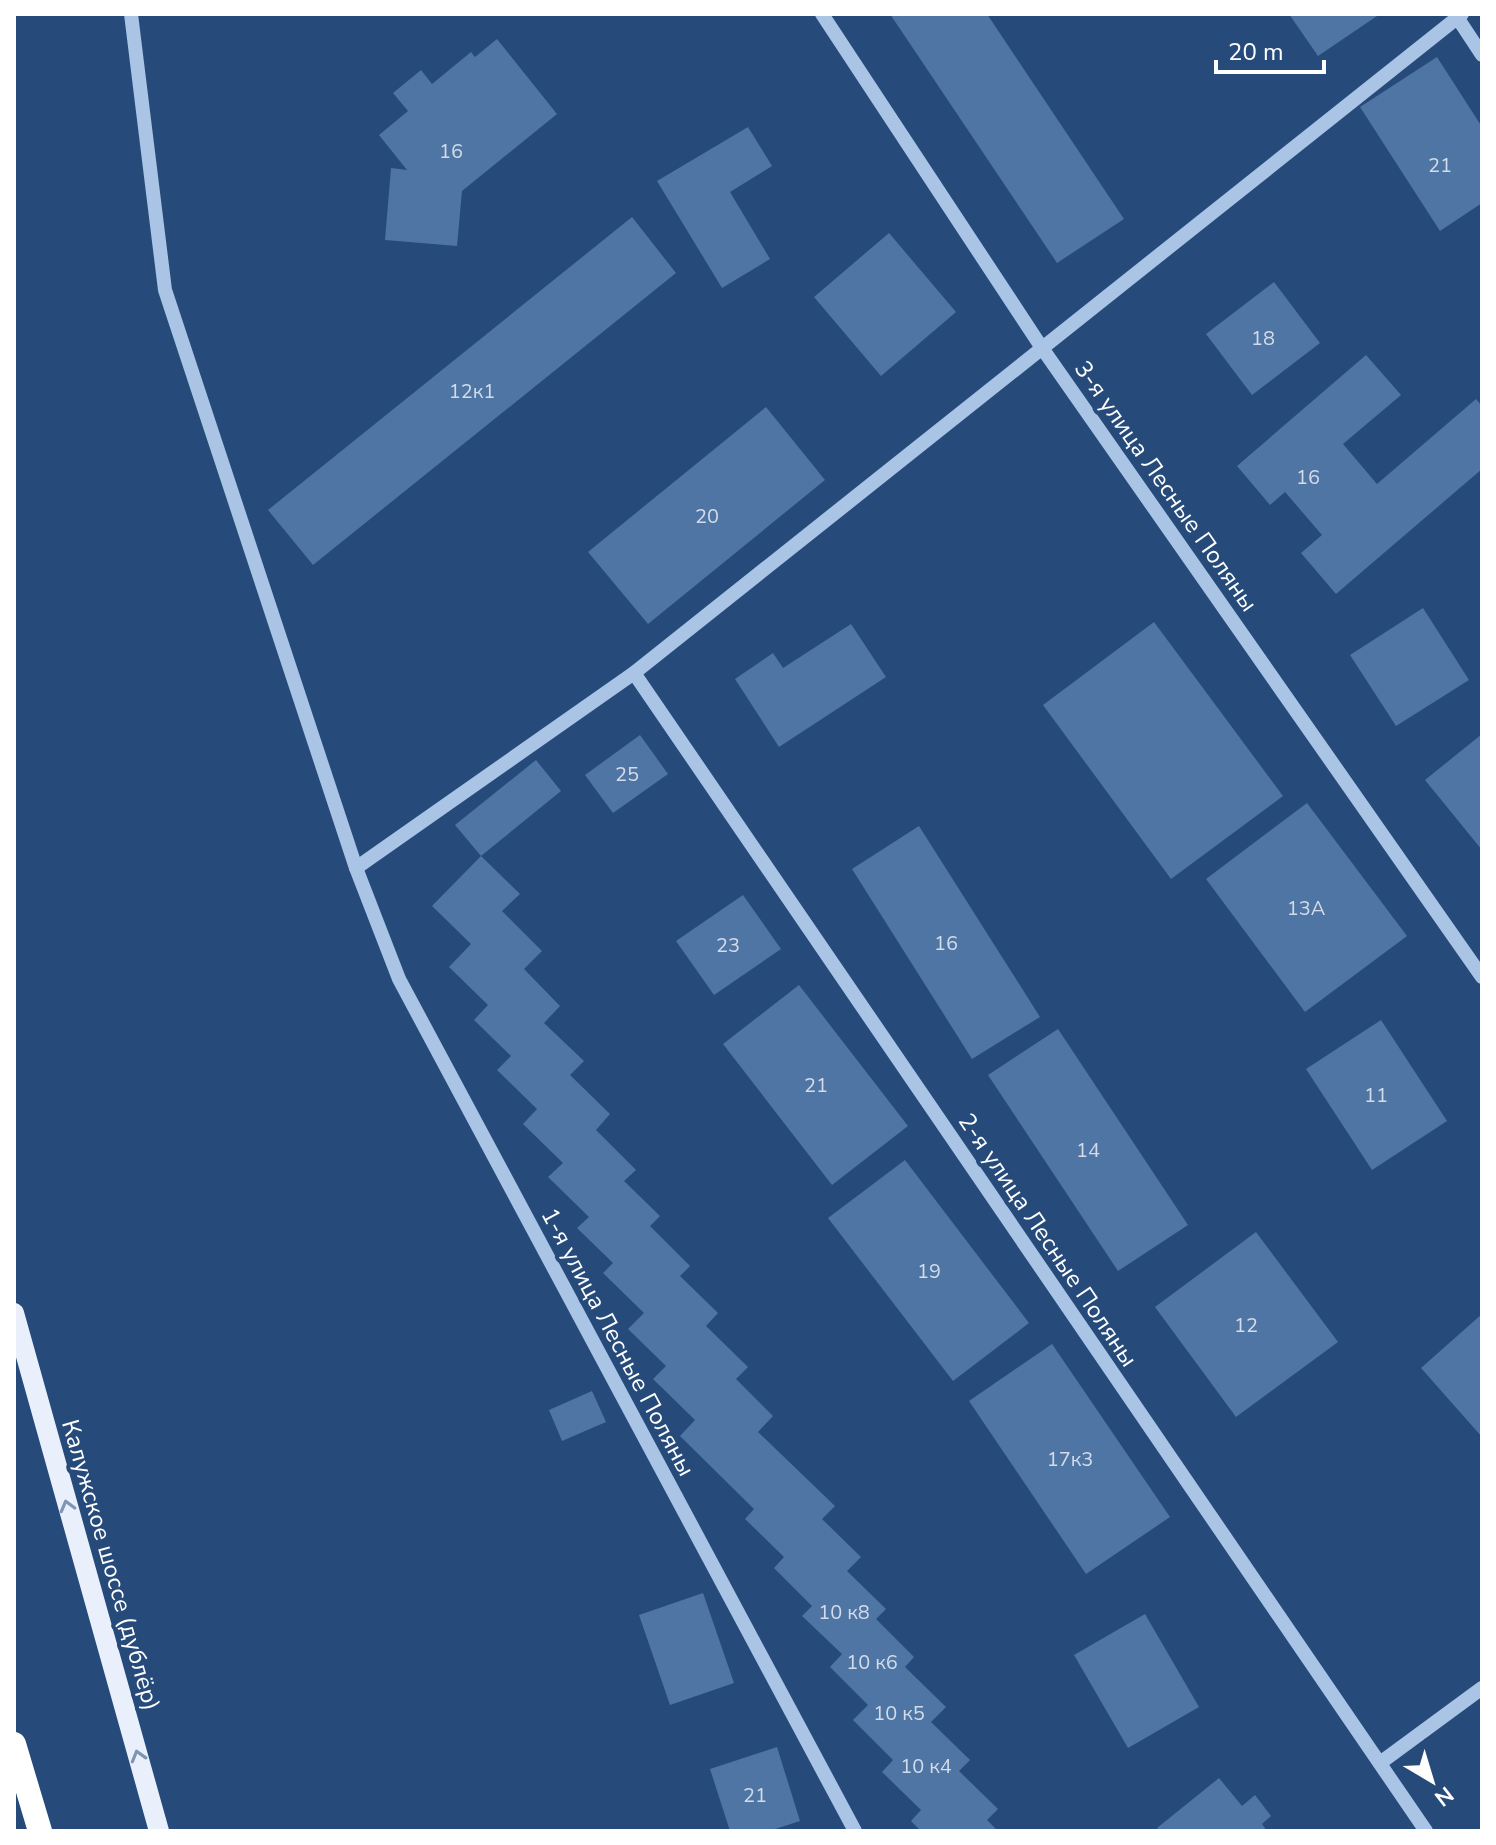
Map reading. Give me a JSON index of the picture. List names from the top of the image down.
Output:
{
  "streets": {
    "main road": ["Калужское шоссе (дублёр)"],
    "lane": ["3-я улица Лесные Поляны", "2-я улица Лесные Поляны", "1-я улица Лесные Поляны"]
  },
  "one_way": ["Калужское шоссе (дублёр)"],
  "house_numbers": [
    "16",
    "21",
    "18",
    "12к1",
    "16",
    "20",
    "25",
    "13А",
    "16",
    "23",
    "21",
    "11",
    "14",
    "19",
    "12",
    "17к3",
    "10 к8",
    "10 к6",
    "10 к5",
    "10 к4",
    "21"
  ],
  "scale_bar": "20 m",
  "north": "bottom right"
}
